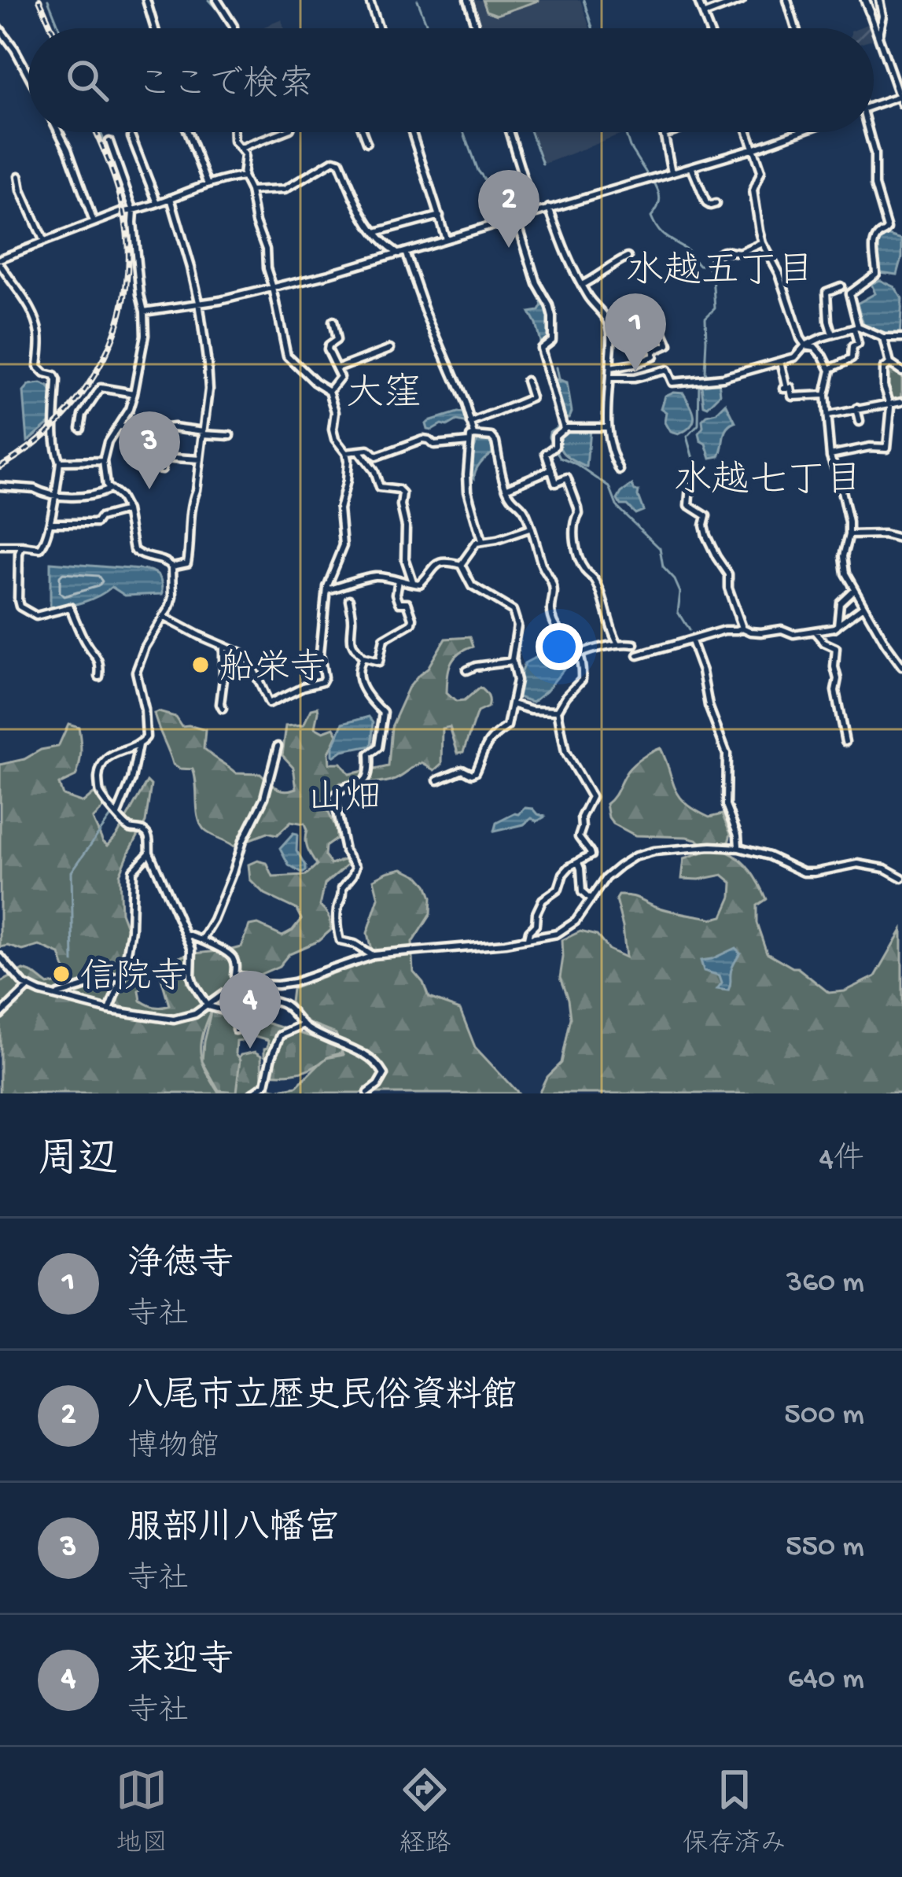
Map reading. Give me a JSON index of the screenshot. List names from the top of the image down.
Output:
{
  "districts": [
    "水越五丁目",
    "大窪",
    "水越七丁目",
    "山畑"
  ],
  "places": ["船栄寺", "信院寺"],
  "page": {
    "search": "ここで検索",
    "pins": [
      "2",
      "1",
      "3",
      "4"
    ],
    "heading": ["周辺", "4件"],
    "list": [
      {
        "mark": "1",
        "name": "浄徳寺",
        "note": "寺社",
        "value": "360 m"
      },
      {
        "mark": "2",
        "name": "八尾市立歴史民俗資料館",
        "note": "博物館",
        "value": "500 m"
      },
      {
        "mark": "3",
        "name": "服部川八幡宮",
        "note": "寺社",
        "value": "550 m"
      },
      {
        "mark": "4",
        "name": "来迎寺",
        "note": "寺社",
        "value": "640 m"
      }
    ],
    "nav": ["地図", "経路", "保存済み"]
  }
}
